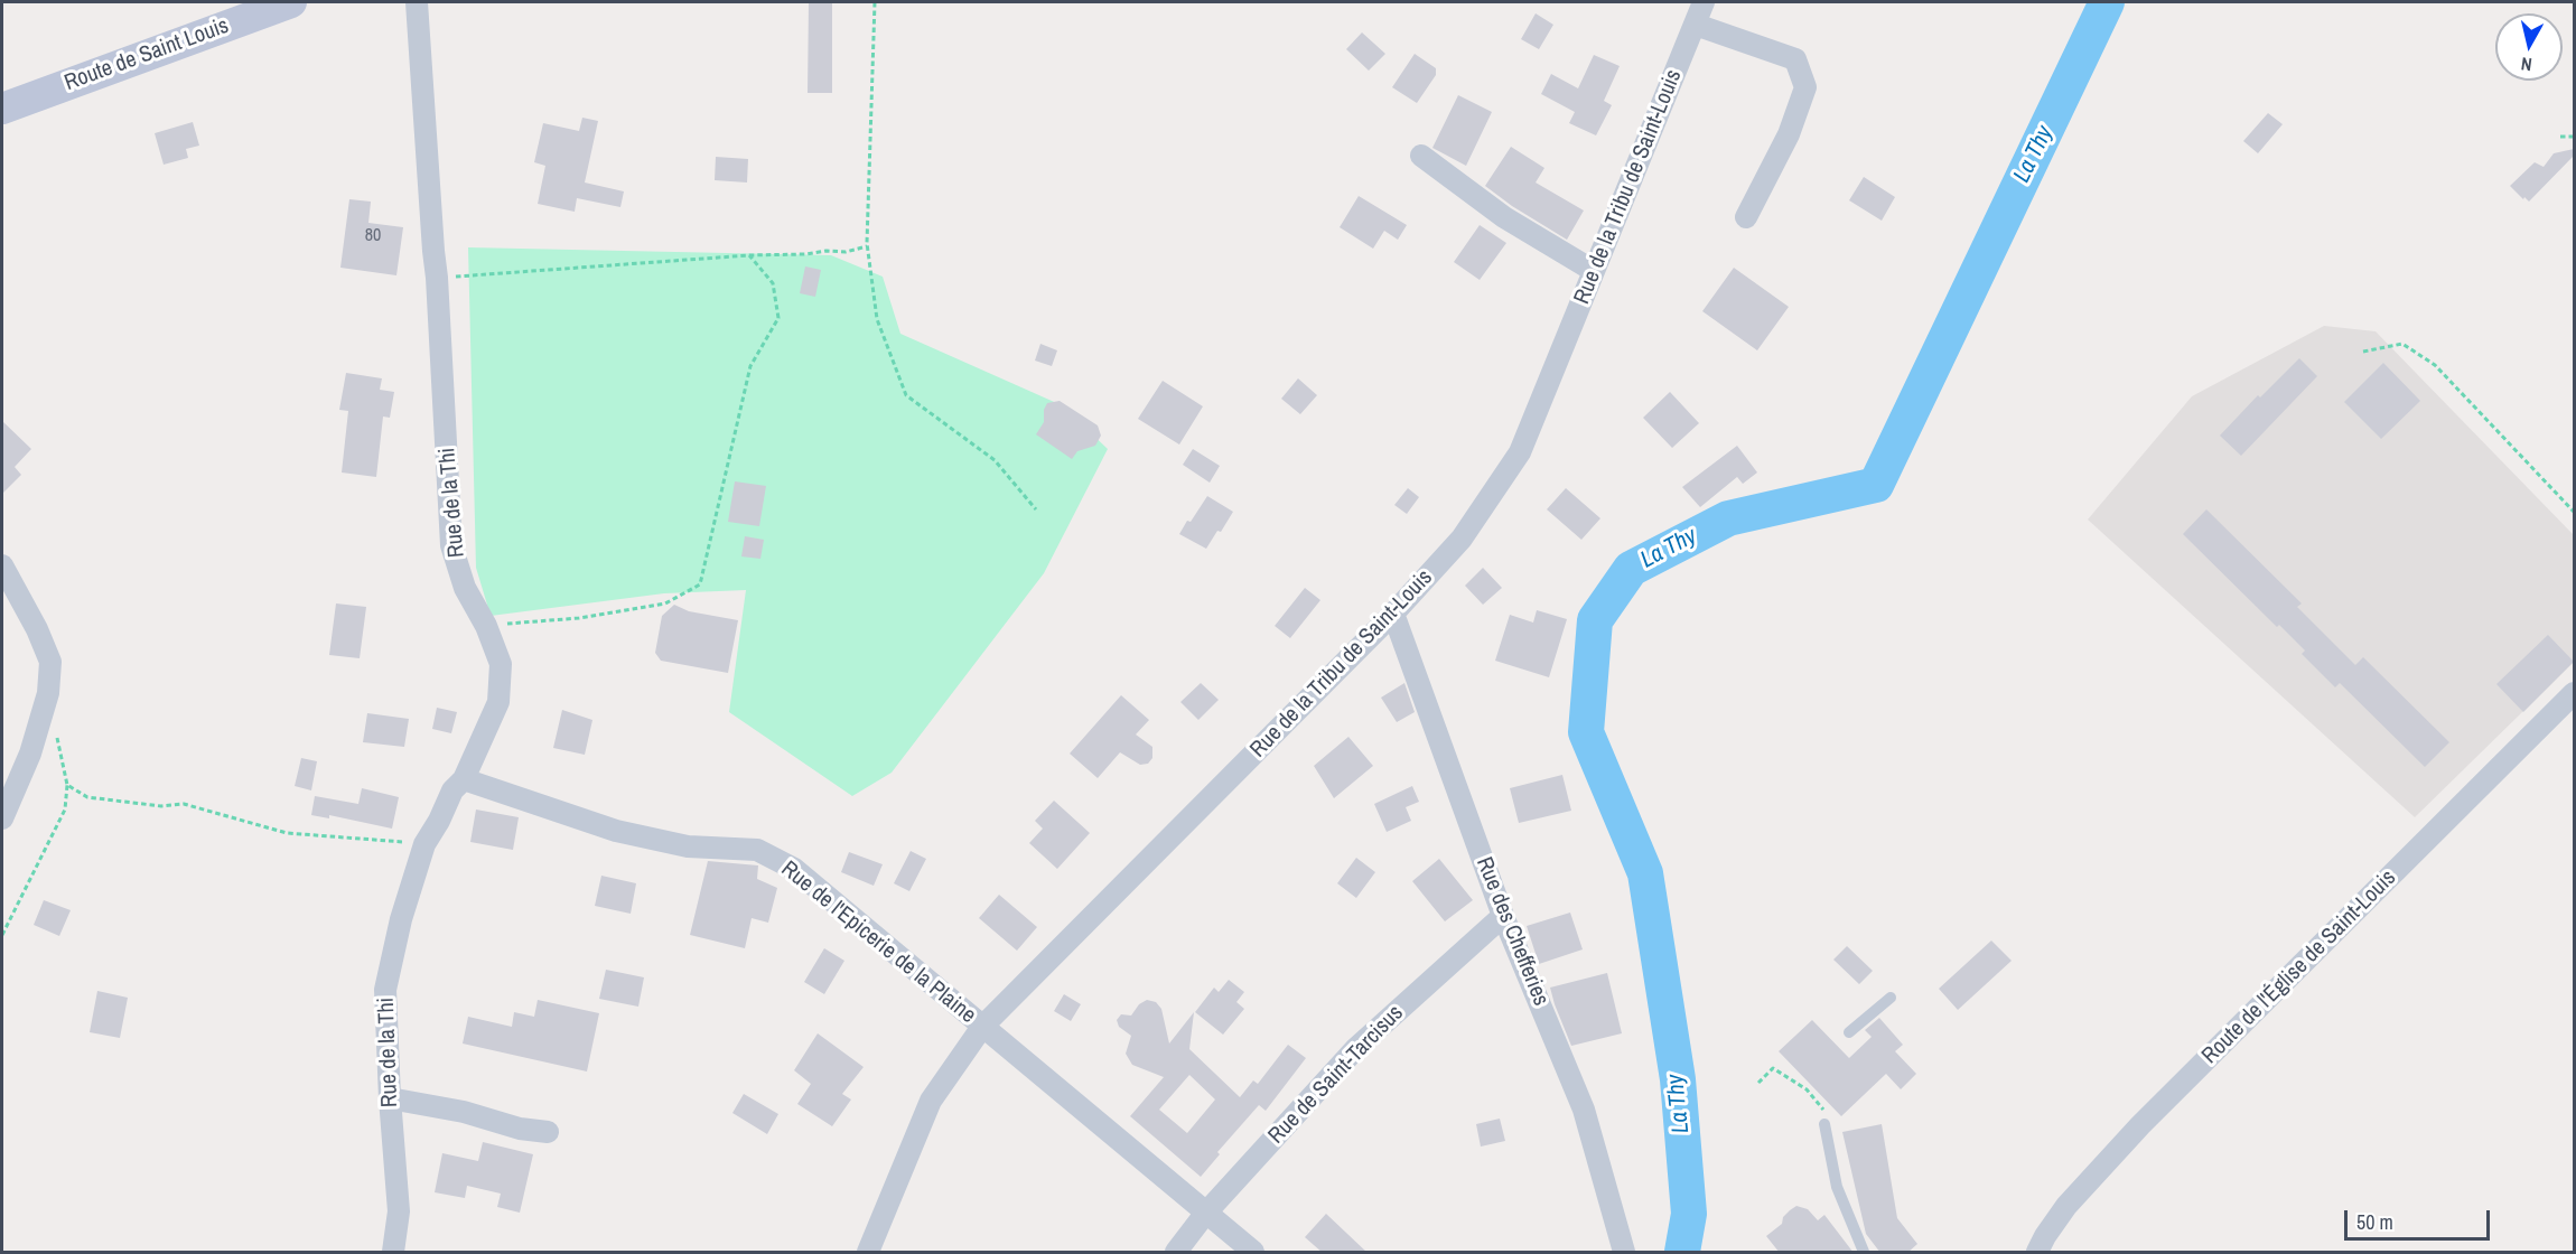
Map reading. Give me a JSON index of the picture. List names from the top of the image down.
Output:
{
  "streets": {
    "main road": ["Route de Saint Louis"],
    "street": [
      "Rue de la Tribu de Saint-Louis",
      "Rue de la Thi",
      "Rue des Chefferies",
      "Rue de l'Epicerie de la Plaine",
      "Route de l'Église de Saint-Louis",
      "Rue de Saint-Tarcisus"
    ]
  },
  "crossings": [
    ["Rue de la Tribu de Saint-Louis", "Rue des Chefferies"],
    ["Rue de la Tribu de Saint-Louis", "Rue de l'Epicerie de la Plaine"],
    ["Rue de la Thi", "Rue de l'Epicerie de la Plaine"],
    ["Rue des Chefferies", "Rue de Saint-Tarcisus"]
  ],
  "water": ["La Thy"],
  "house_numbers": ["80"],
  "scale_bar": "50 m",
  "north": "bottom"
}
